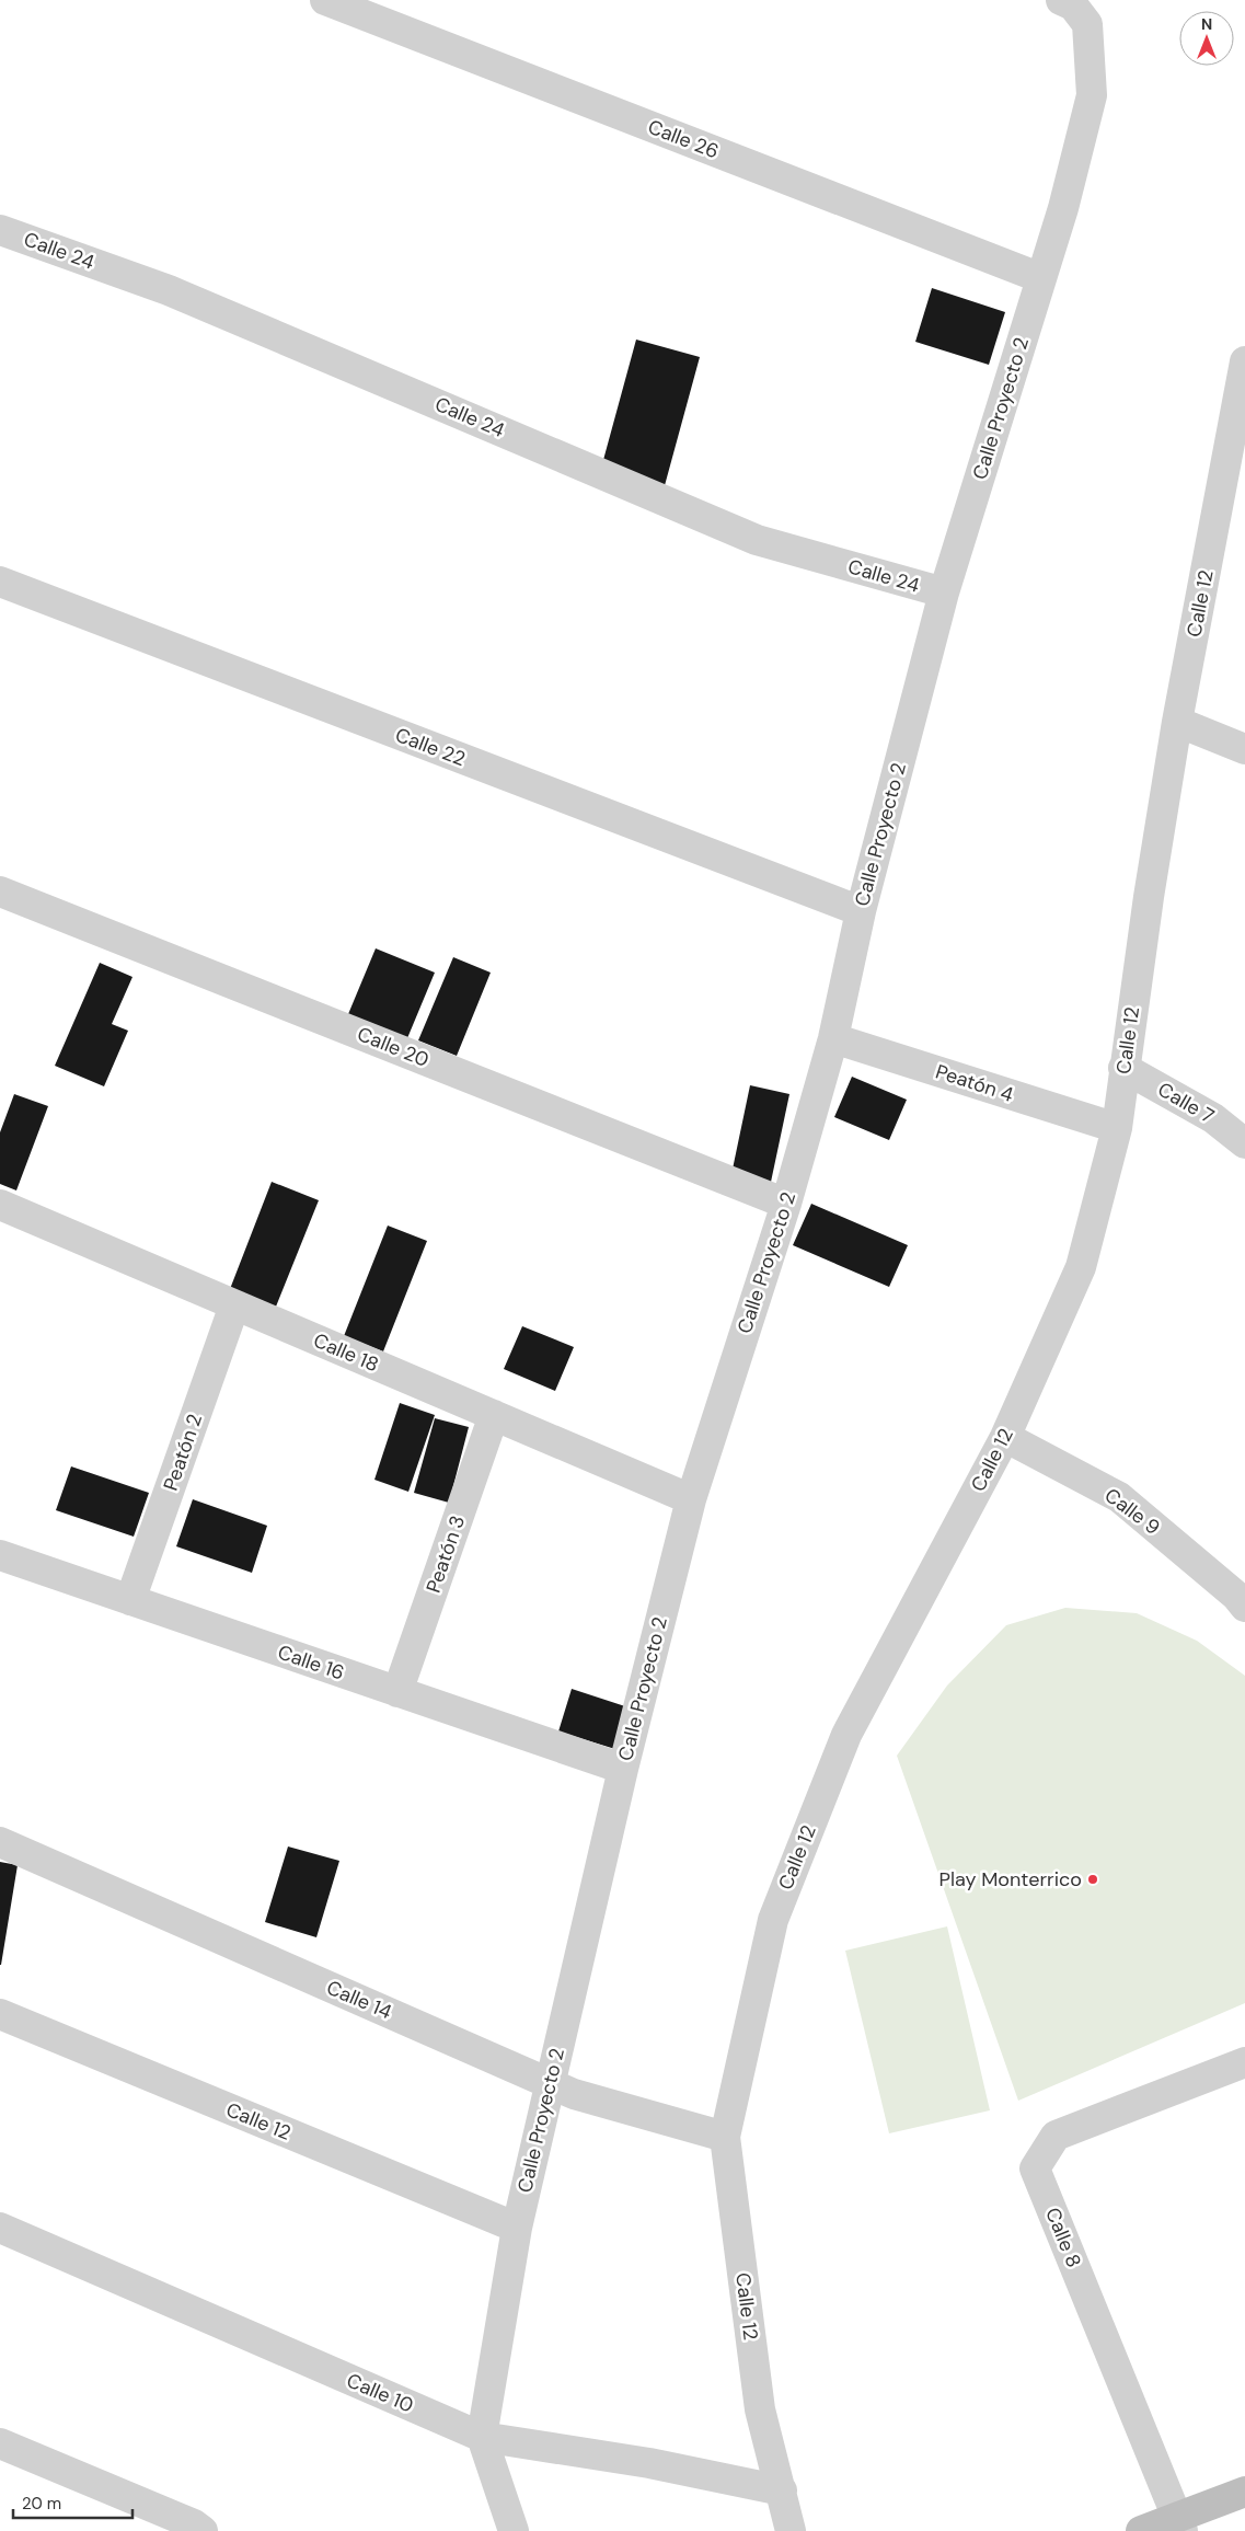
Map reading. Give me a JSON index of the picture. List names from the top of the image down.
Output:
{
  "streets": {
    "street": [
      "Calle 26",
      "Calle 24",
      "Calle Proyecto 2",
      "Calle 12",
      "Calle 22",
      "Calle 20",
      "Peatón 4",
      "Calle 7",
      "Calle 18",
      "Peatón 2",
      "Calle 9",
      "Peatón 3",
      "Calle 16",
      "Calle 14",
      "Calle 8",
      "Calle 10"
    ]
  },
  "crossings": [
    ["Calle 26", "Calle Proyecto 2"],
    ["Calle 24", "Calle Proyecto 2"],
    ["Calle Proyecto 2", "Calle 12"],
    ["Calle Proyecto 2", "Calle 22"],
    ["Calle Proyecto 2", "Calle 20"],
    ["Calle Proyecto 2", "Peatón 4"],
    ["Calle Proyecto 2", "Calle 18"],
    ["Calle Proyecto 2", "Calle 16"],
    ["Calle Proyecto 2", "Calle 14"],
    ["Calle Proyecto 2", "Calle 10"],
    ["Calle 12", "Peatón 4"],
    ["Calle 12", "Calle 7"],
    ["Calle 12", "Calle 9"],
    ["Calle 12", "Calle 14"],
    ["Calle 12", "Calle 10"],
    ["Calle 18", "Peatón 2"],
    ["Calle 18", "Peatón 3"],
    ["Peatón 2", "Calle 16"],
    ["Peatón 3", "Calle 16"]
  ],
  "places": ["Play Monterrico"],
  "scale_bar": "20 m",
  "north": "top"
}
